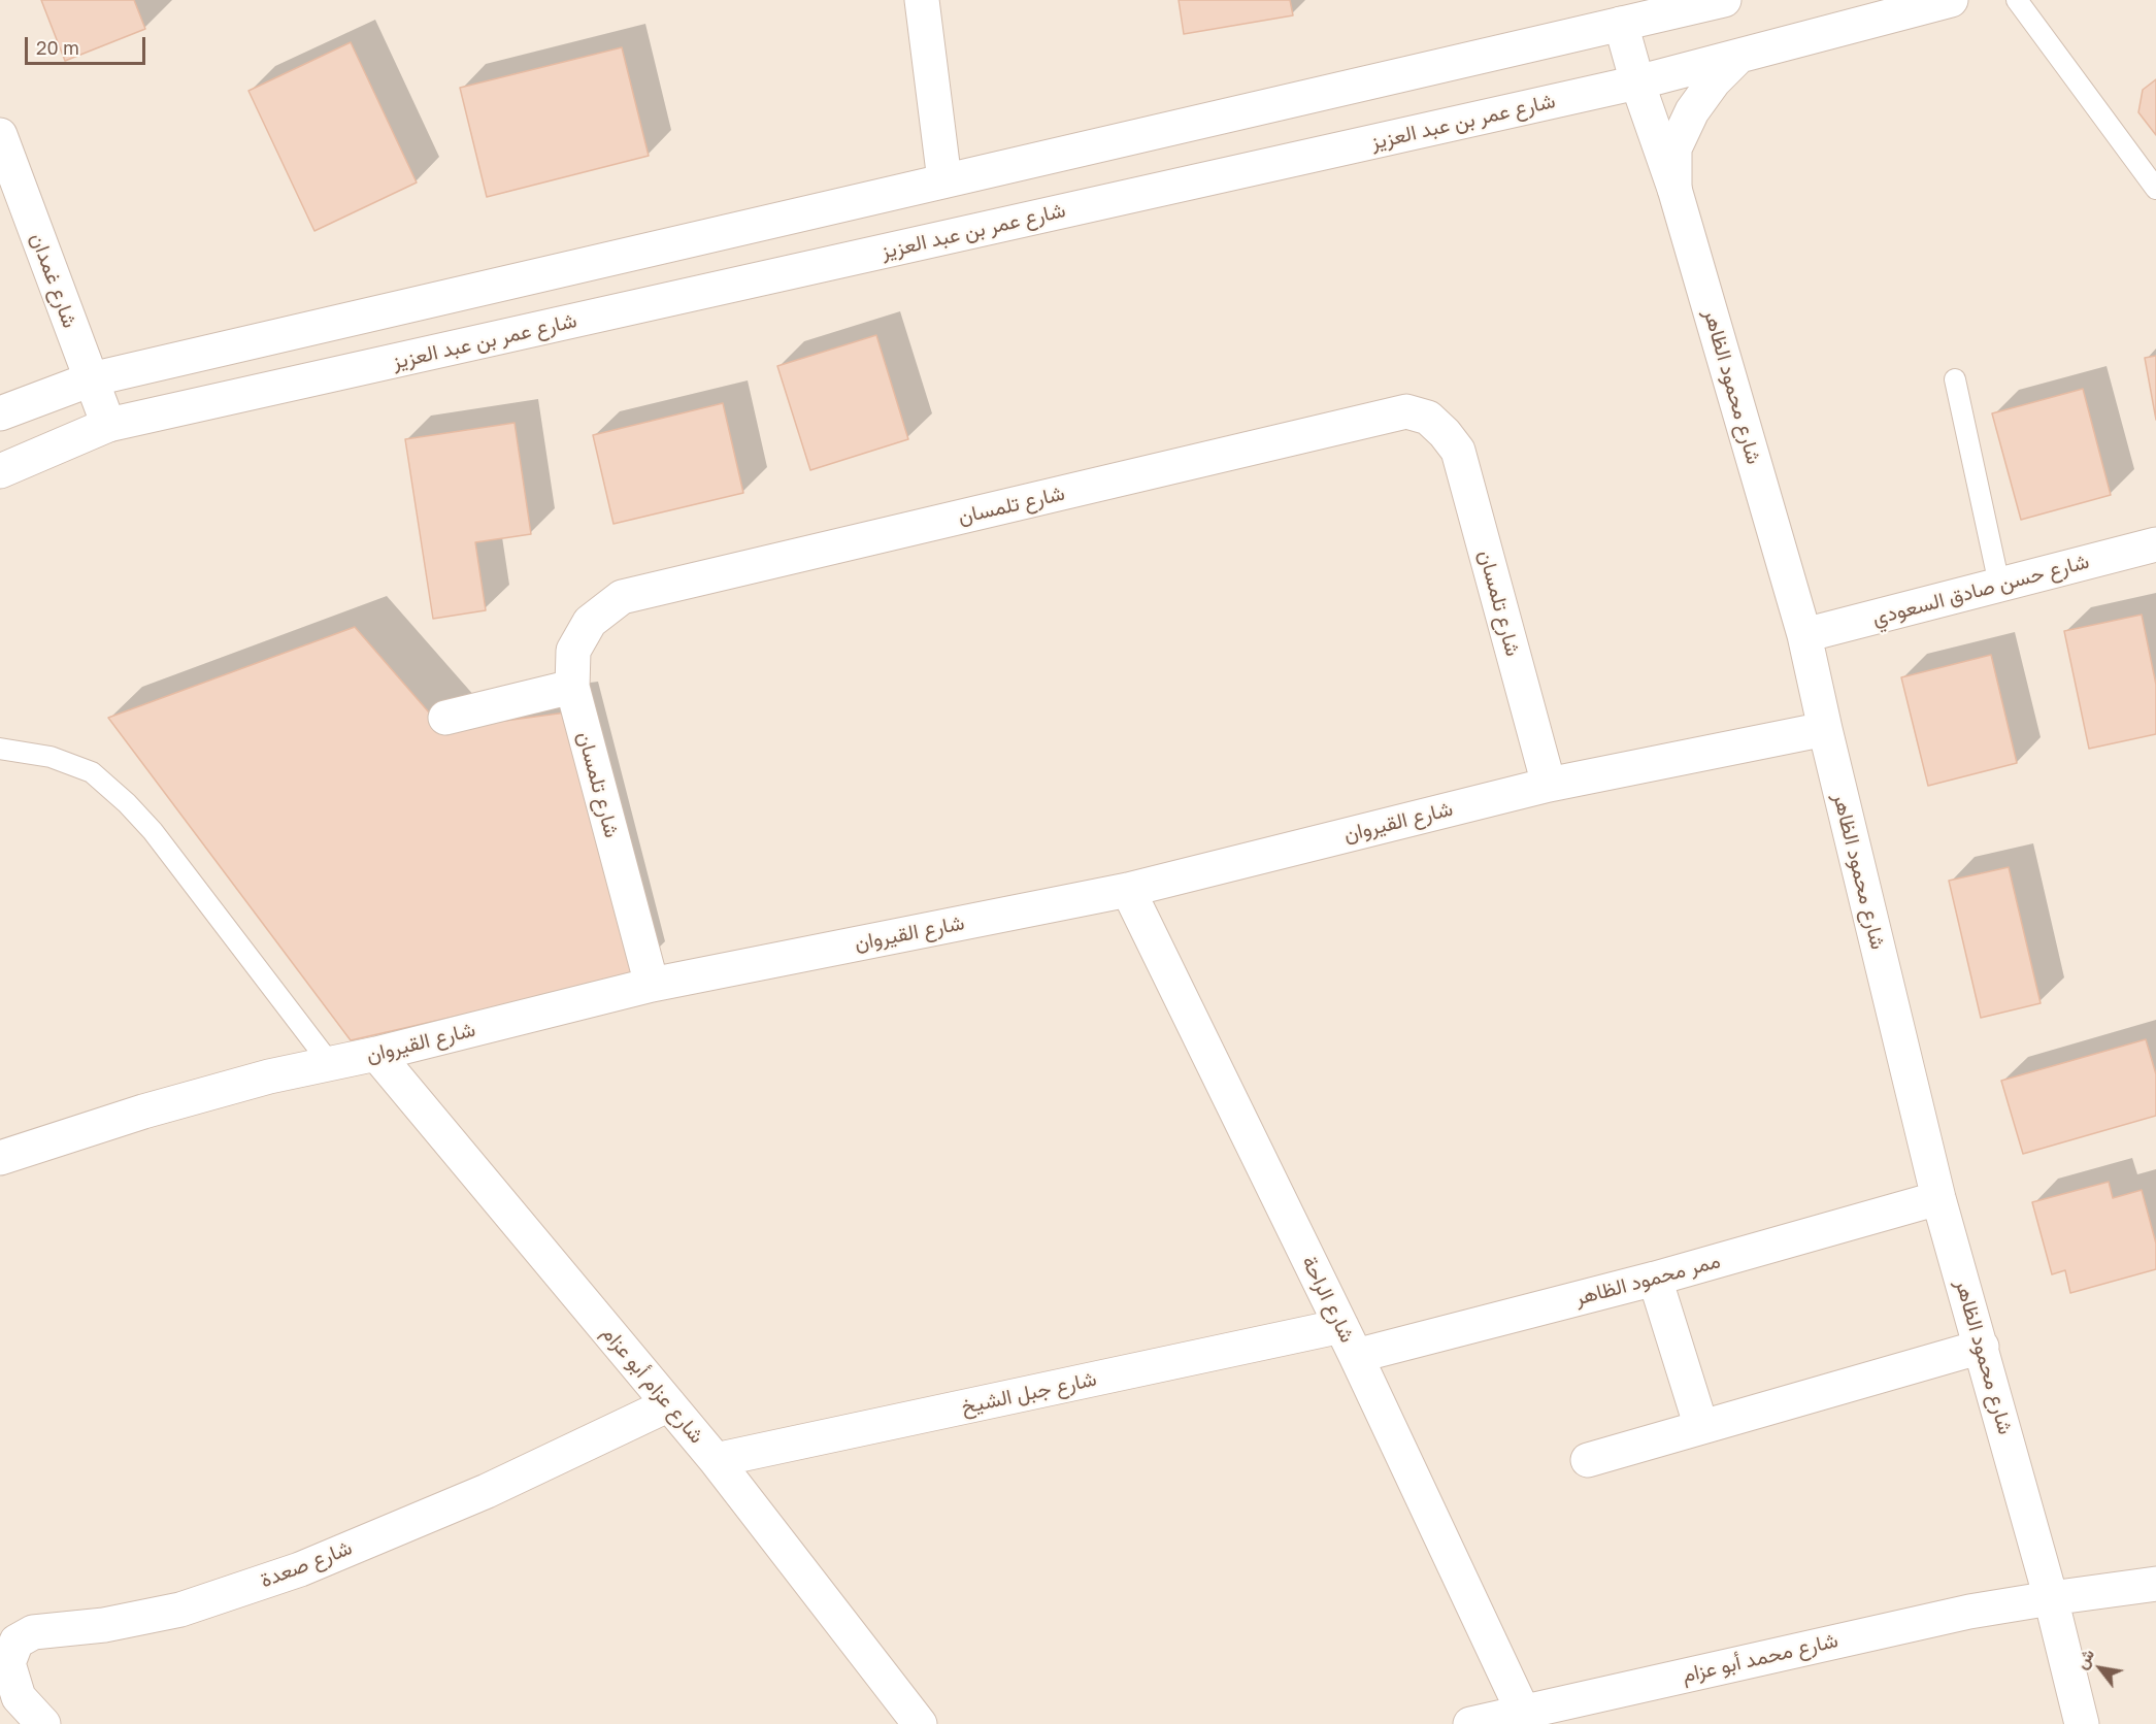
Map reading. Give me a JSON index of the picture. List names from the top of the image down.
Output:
{
  "streets": {
    "street": [
      "شارع عمر بن عبد العزيز",
      "شارع غمدان",
      "شارع محمود الظاهر",
      "شارع تلمسان",
      "شارع حسن صادق السعودي",
      "شارع القيروان",
      "ممر محمود الظاهر",
      "شارع الراحة",
      "شارع عزام أبو عزام",
      "شارع جبل الشيخ",
      "شارع صعدة",
      "شارع محمد أبو عزام"
    ]
  },
  "crossings": [
    ["شارع عمر بن عبد العزيز", "شارع غمدان"],
    ["شارع عمر بن عبد العزيز", "شارع محمود الظاهر"],
    ["شارع محمود الظاهر", "شارع حسن صادق السعودي"],
    ["شارع محمود الظاهر", "شارع القيروان"],
    ["شارع محمود الظاهر", "ممر محمود الظاهر"],
    ["شارع محمود الظاهر", "شارع محمد أبو عزام"],
    ["شارع تلمسان", "شارع القيروان"],
    ["شارع القيروان", "شارع الراحة"],
    ["شارع القيروان", "شارع عزام أبو عزام"],
    ["ممر محمود الظاهر", "شارع الراحة"],
    ["ممر محمود الظاهر", "شارع جبل الشيخ"],
    ["شارع الراحة", "شارع جبل الشيخ"],
    ["شارع الراحة", "شارع محمد أبو عزام"],
    ["شارع عزام أبو عزام", "شارع جبل الشيخ"],
    ["شارع عزام أبو عزام", "شارع صعدة"]
  ],
  "scale_bar": "20 m",
  "north": "top left"
}
